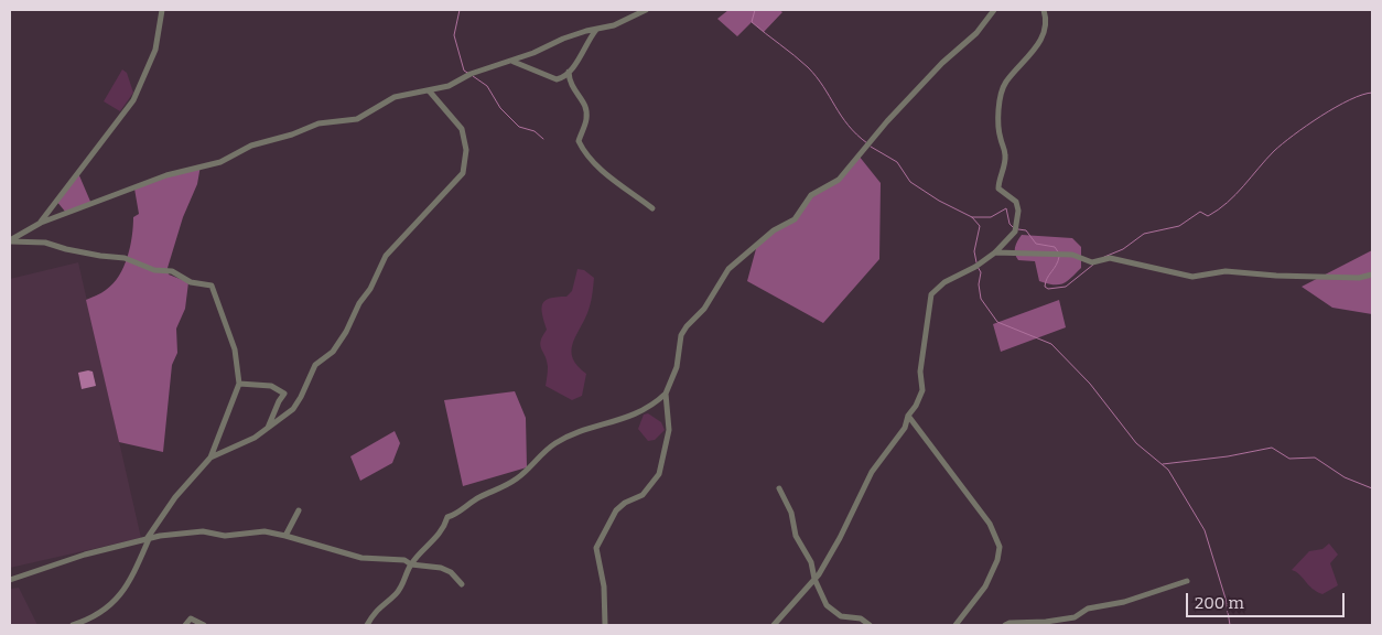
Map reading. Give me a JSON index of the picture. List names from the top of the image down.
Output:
{
  "scale_bar": "200 m"
}
